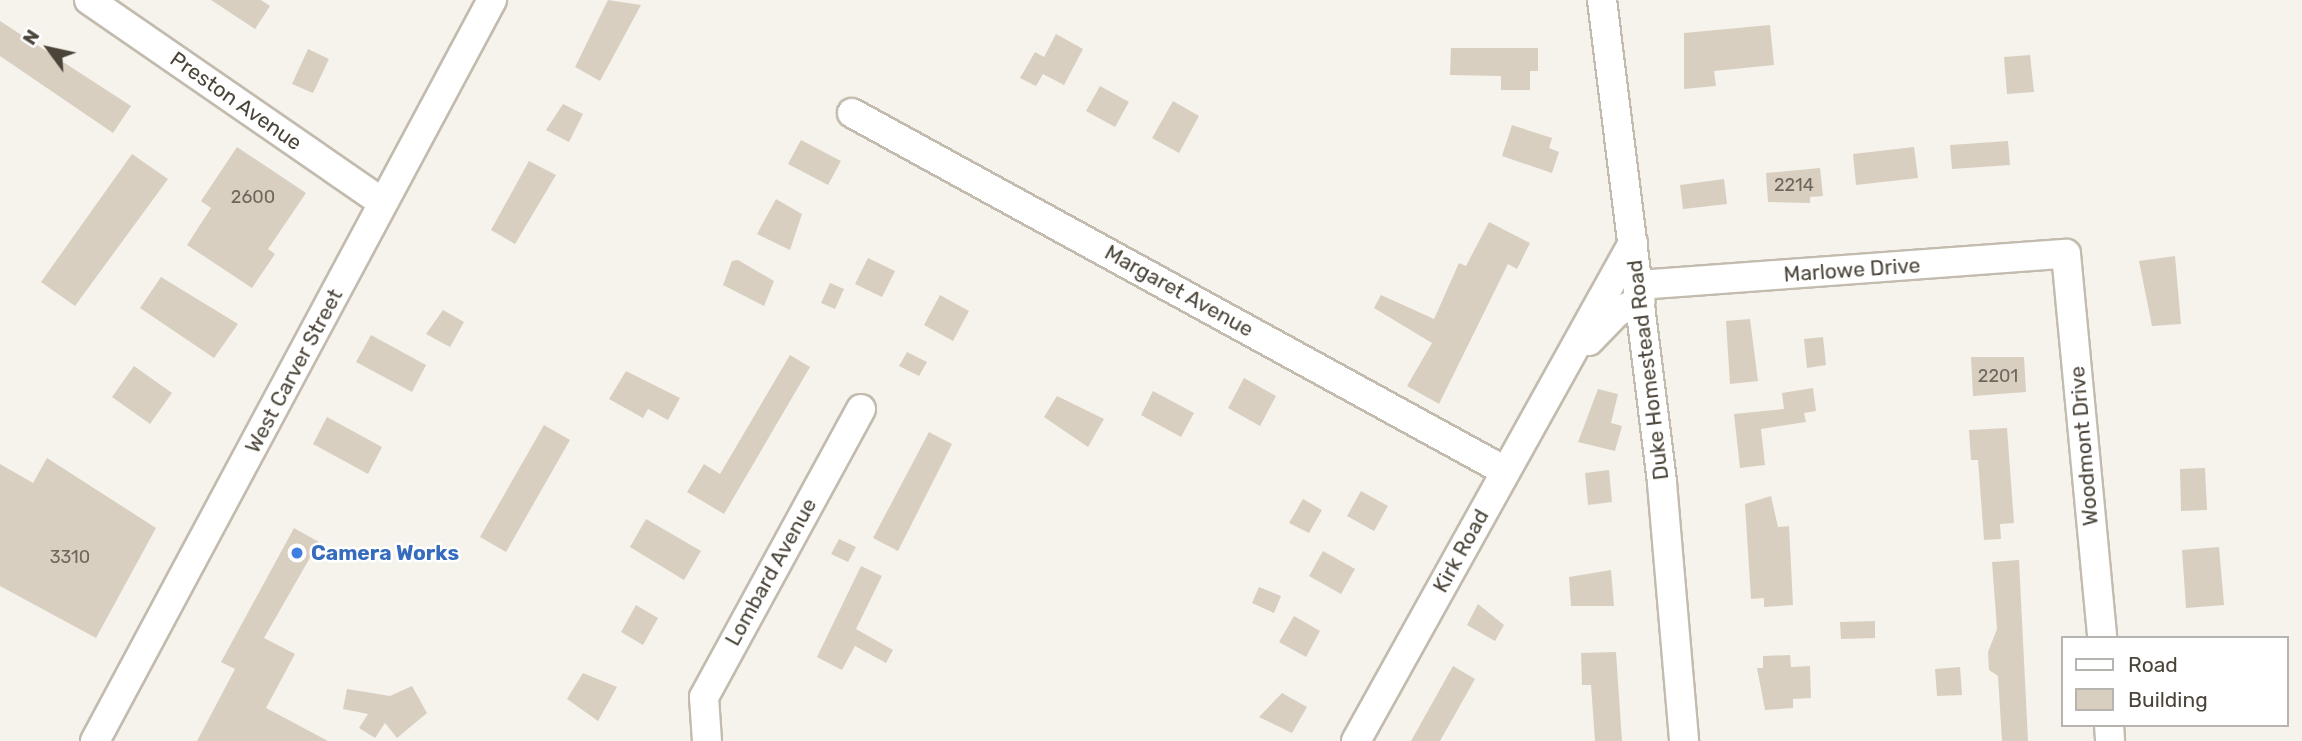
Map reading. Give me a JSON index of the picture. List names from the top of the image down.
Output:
{
  "streets": {
    "street": [
      "Preston Avenue",
      "Marlowe Drive",
      "Margaret Avenue",
      "Duke Homestead Road",
      "West Carver Street",
      "Woodmont Drive",
      "Kirk Road",
      "Lombard Avenue"
    ]
  },
  "crossings": [
    ["Preston Avenue", "West Carver Street"],
    ["Marlowe Drive", "Duke Homestead Road"],
    ["Marlowe Drive", "Woodmont Drive"],
    ["Marlowe Drive", "Kirk Road"],
    ["Margaret Avenue", "Kirk Road"],
    ["Duke Homestead Road", "Kirk Road"]
  ],
  "places": ["Camera Works"],
  "house_numbers": [
    "2214",
    "2600",
    "2201",
    "3310"
  ],
  "legend": ["Road", "Building"],
  "north": "top left"
}
